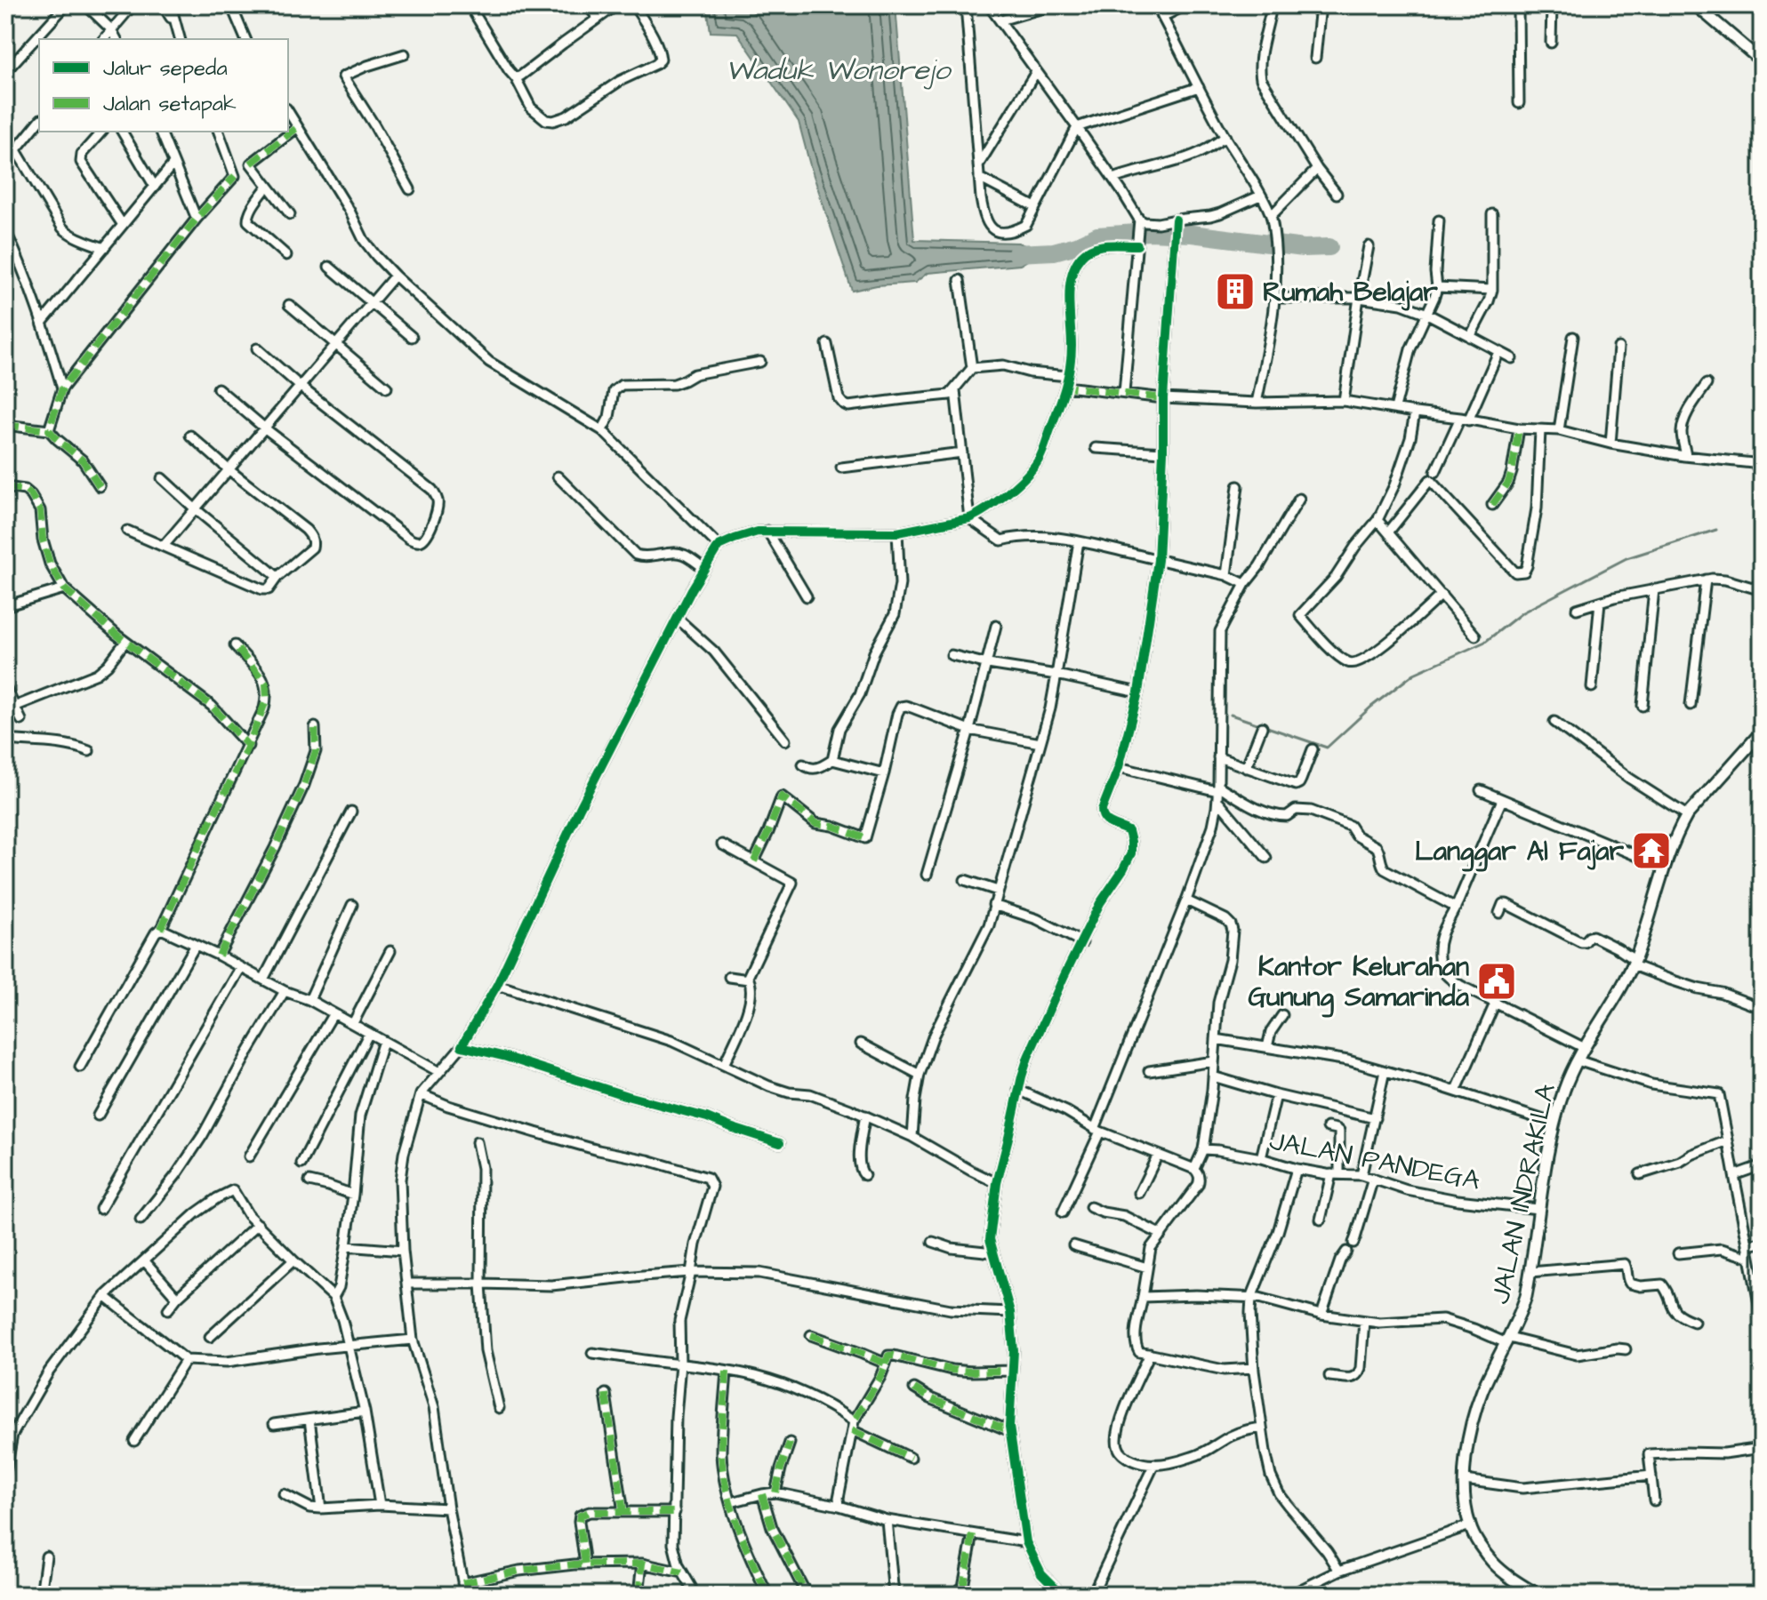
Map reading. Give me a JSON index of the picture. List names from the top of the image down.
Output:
{
  "streets": {
    "street": ["JALAN PANDEGA", "JALAN INDRAKILA"]
  },
  "crossings": [
    ["JALAN PANDEGA", "JALAN INDRAKILA"]
  ],
  "water": ["Waduk Wonorejo"],
  "places": {
    "building": ["Rumah Belajar"],
    "temple": ["Langgar Al Fajar"],
    "public building": ["Kantor Kelurahan Gunung Samarinda"]
  },
  "legend": ["Jalur sepeda", "Jalan setapak"]
}
